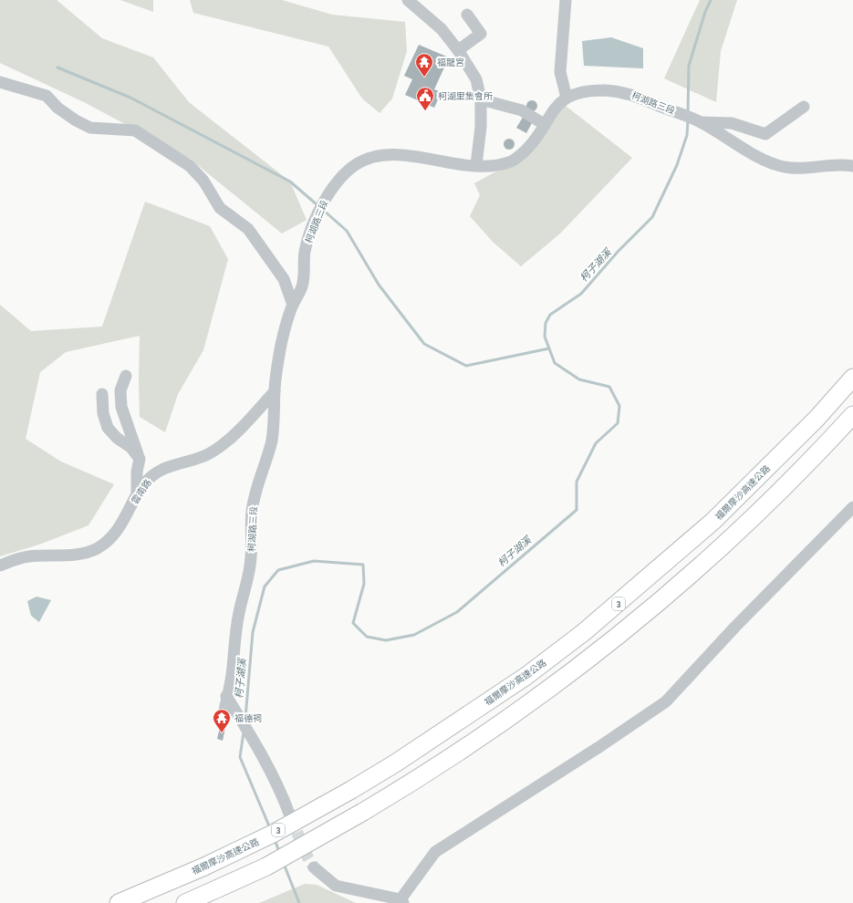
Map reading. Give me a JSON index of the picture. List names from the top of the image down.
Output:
{
  "streets": {
    "highway": ["福爾摩沙高速公路", "3"],
    "street": ["柯湖路三段", "雲南路"]
  },
  "crossings": [
    ["柯湖路三段", "雲南路"]
  ],
  "water": ["柯子湖溪"],
  "places": {
    "temple": ["福龍宮", "福德祠"],
    "public building": ["柯湖里集會所"]
  }
}
